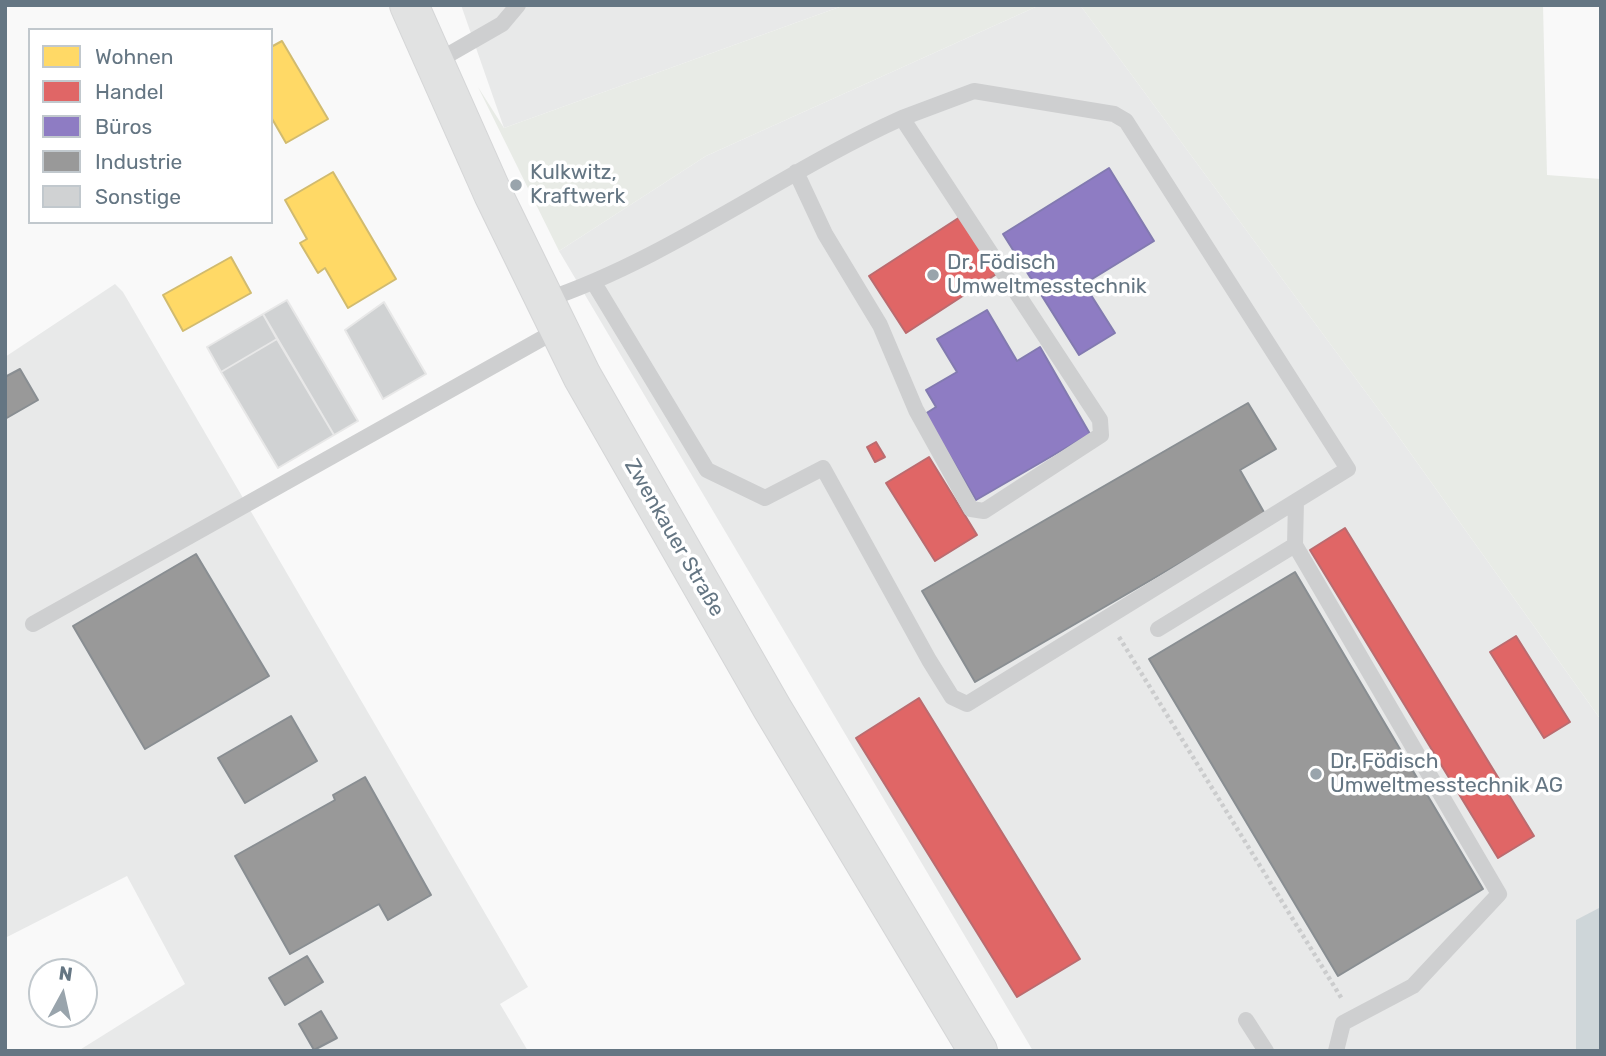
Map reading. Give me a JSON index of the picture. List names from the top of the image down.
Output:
{
  "streets": {
    "main road": ["Zwenkauer Straße"]
  },
  "places": ["Kulkwitz, Kraftwerk", "Dr. Födisch Umweltmesstechnik", "Dr. Födisch Umweltmesstechnik AG"],
  "legend": [
    "Wohnen",
    "Handel",
    "Büros",
    "Industrie",
    "Sonstige"
  ],
  "north": "top"
}
